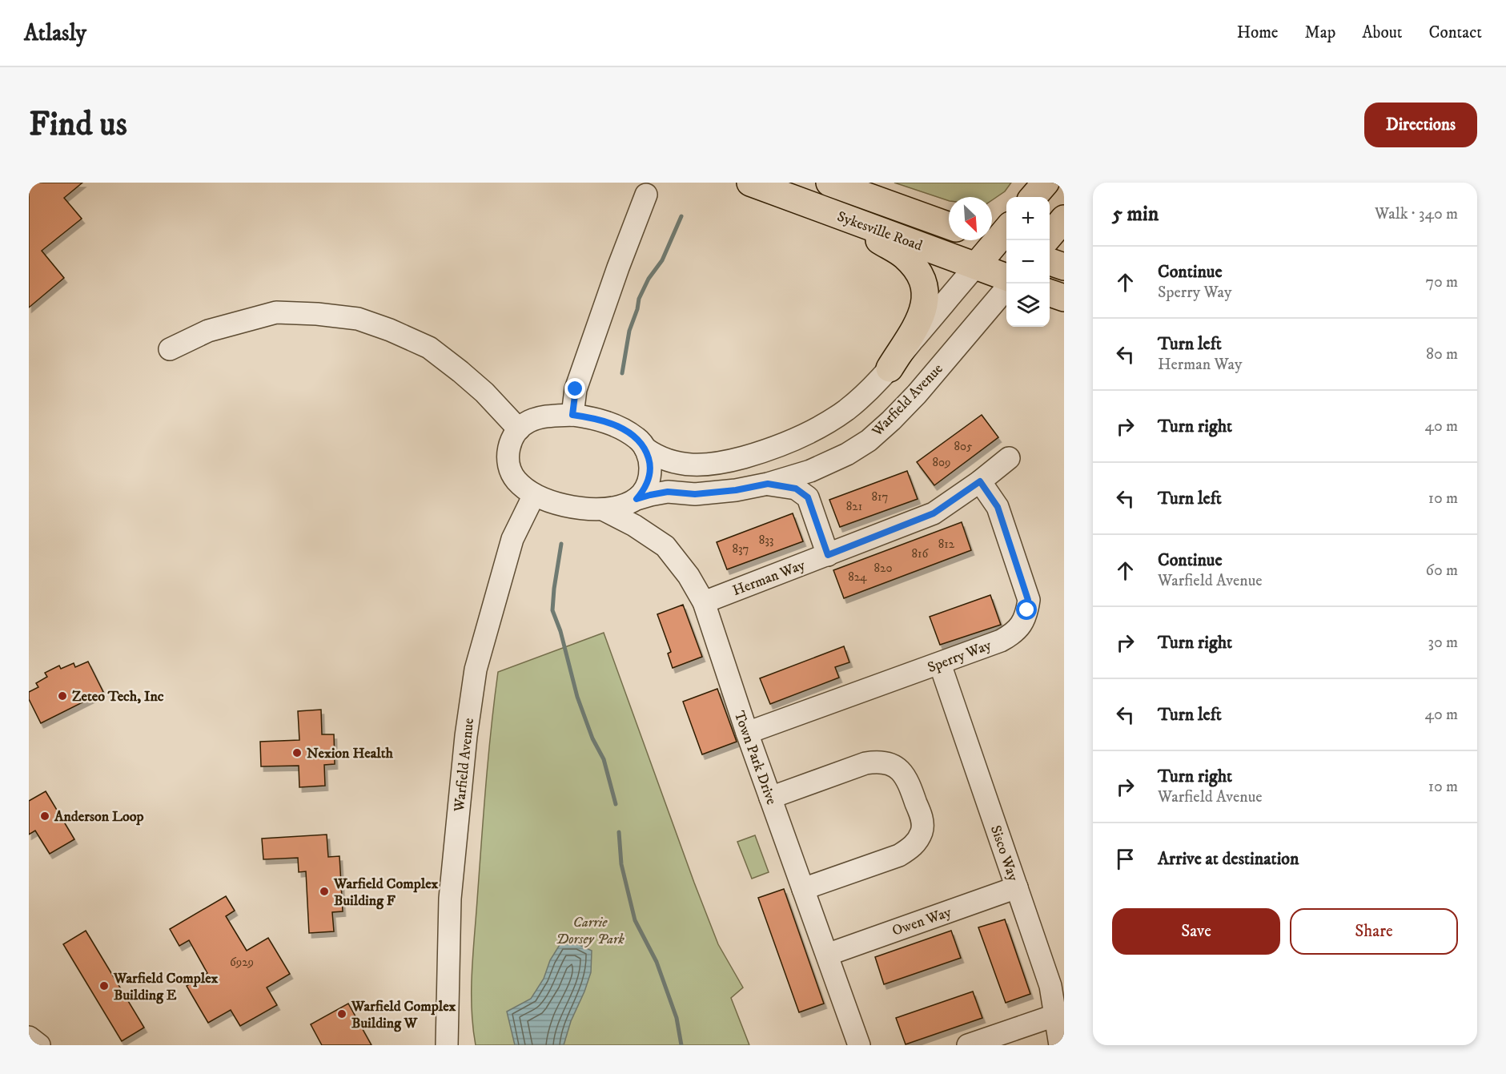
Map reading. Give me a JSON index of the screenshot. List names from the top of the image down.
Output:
{
  "streets": {
    "main road": ["Sykesville Road"],
    "street": [
      "Warfield Avenue",
      "Herman Way",
      "Sperry Way",
      "Town Park Drive",
      "Sisco Way",
      "Owen Way"
    ]
  },
  "crossings": [
    ["Warfield Avenue", "Town Park Drive"],
    ["Herman Way", "Sperry Way"],
    ["Herman Way", "Town Park Drive"],
    ["Sperry Way", "Town Park Drive"],
    ["Sperry Way", "Sisco Way"],
    ["Town Park Drive", "Owen Way"],
    ["Sisco Way", "Owen Way"]
  ],
  "parks": ["Carrie Dorsey Park"],
  "places": [
    "Zeteo Tech, Inc",
    "Nexion Health",
    "Anderson Loop",
    "Warfield Complex Building F",
    "Warfield Complex Building E",
    "Warfield Complex Building W"
  ],
  "house_numbers": [
    "805",
    "809",
    "817",
    "821",
    "833",
    "812",
    "837",
    "816",
    "820",
    "824",
    "6929"
  ],
  "north": "bottom right",
  "page": {
    "header": "Atlasly",
    "nav": [
      "Home",
      "Map",
      "About",
      "Contact"
    ],
    "buttons": [
      "Directions",
      ["Save", "Share"]
    ],
    "title": "Find us",
    "heading": ["5 min", "Walk · 340 m"],
    "map_buttons": ["+", "−"],
    "list": [
      ["Continue", "Sperry Way", "70 m"],
      ["Turn left", "Herman Way", "80 m"],
      ["Turn right", "40 m"],
      ["Turn left", "10 m"],
      ["Continue", "Warfield Avenue", "60 m"],
      ["Turn right", "30 m"],
      ["Turn left", "40 m"],
      ["Turn right", "Warfield Avenue", "10 m"],
      "Arrive at destination"
    ]
  }
}
